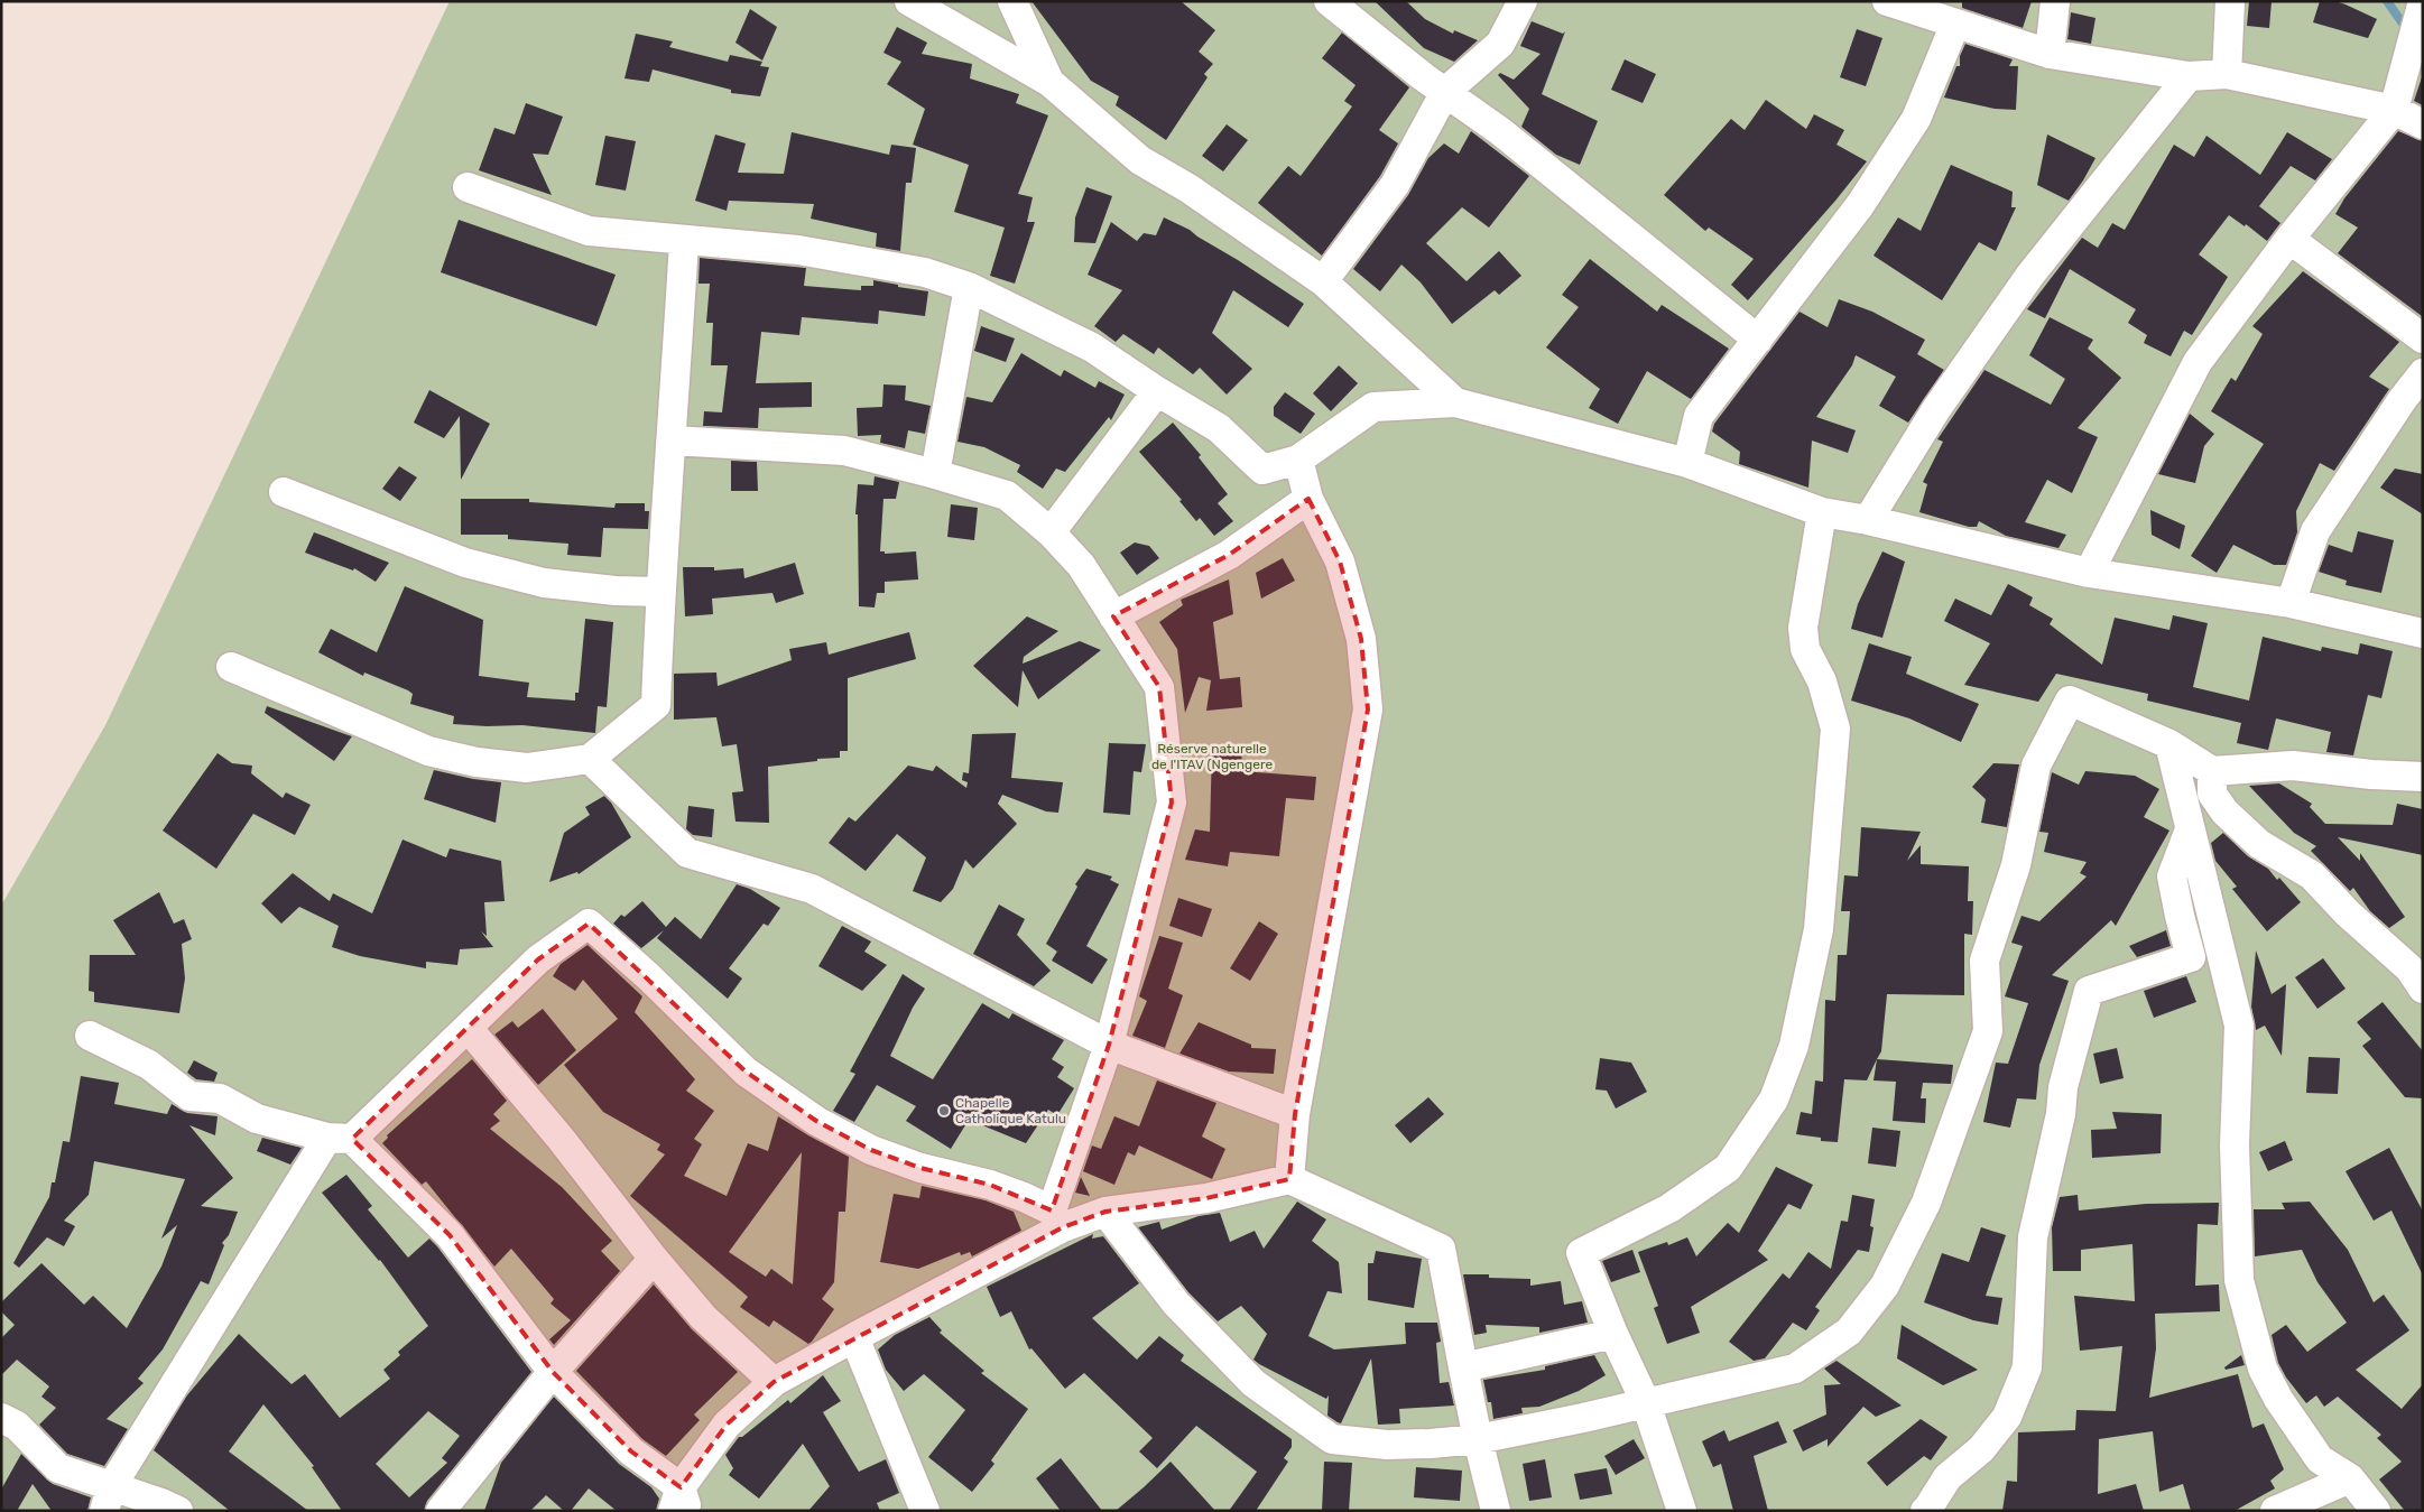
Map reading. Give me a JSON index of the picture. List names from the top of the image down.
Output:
{
  "parks": ["Réserve naturelle de l'ITAV (Ngengere"],
  "places": ["Chapelle Catholique Katulu"]
}
